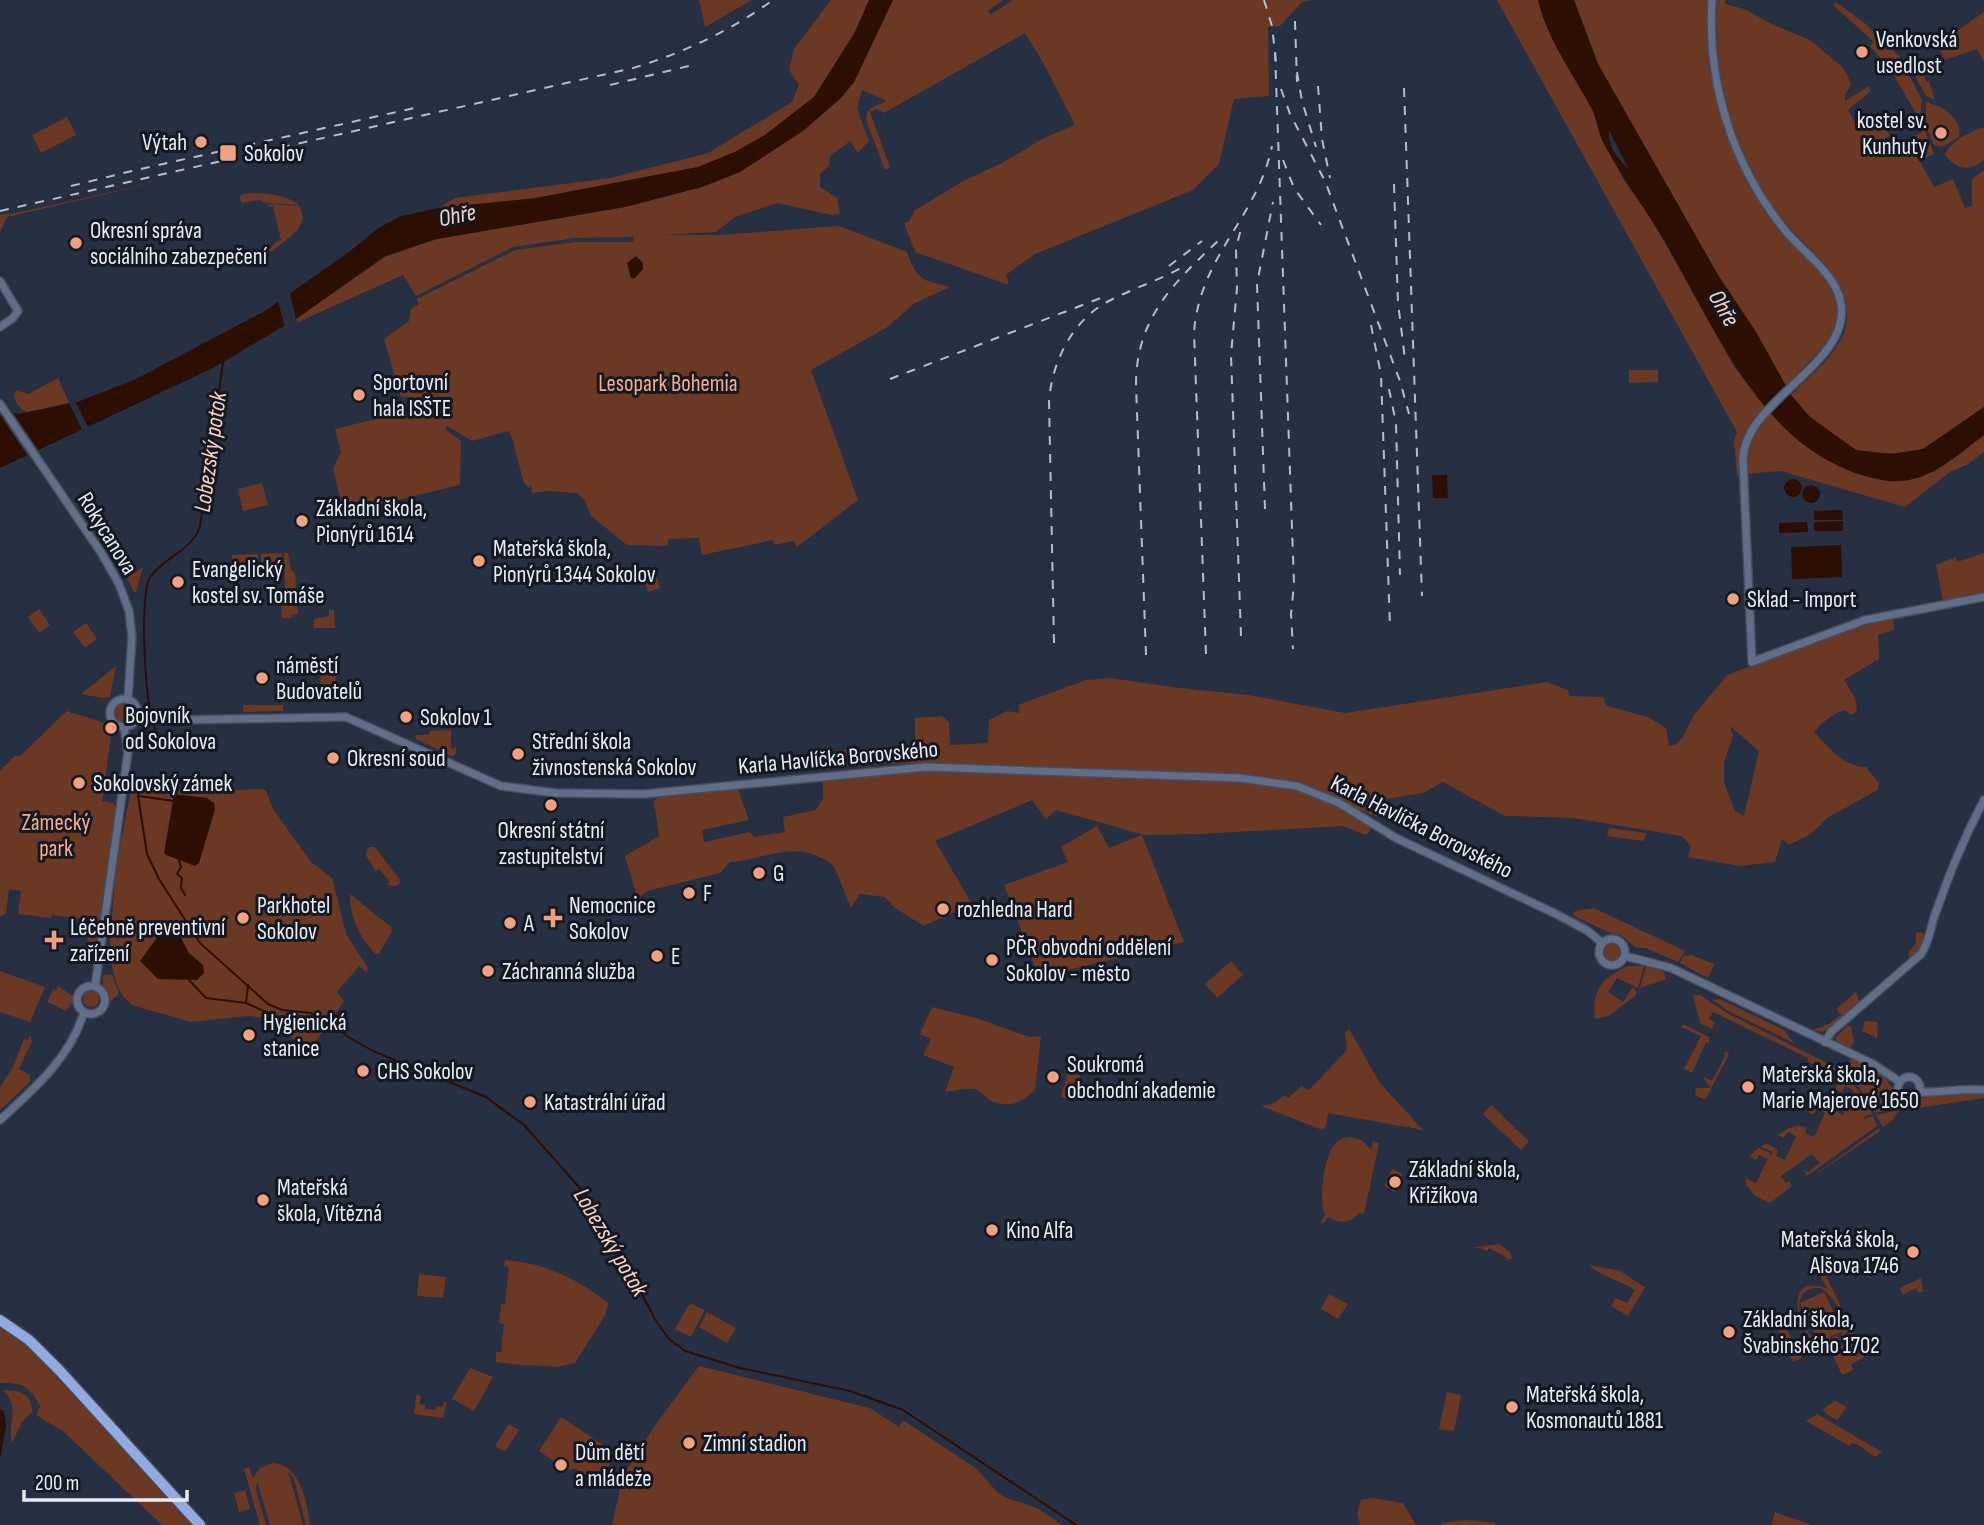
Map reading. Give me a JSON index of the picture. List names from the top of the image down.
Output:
{
  "streets": {
    "street": ["Rokycanova", "Karla Havlíčka Borovského"]
  },
  "crossings": [
    ["Rokycanova", "Karla Havlíčka Borovského"]
  ],
  "water": ["Ohře", "Lobezský potok"],
  "parks": ["Lesopark Bohemia", "Zámecký park"],
  "places": {
    "other": [
      "Venkovská usedlost",
      "kostel sv. Kunhuty",
      "Výtah",
      "Okresní správa sociálního zabezpečení",
      "Sportovní hala ISŠTE",
      "Základní škola, Pionýrů 1614",
      "Mateřská škola, Pionýrů 1344 Sokolov",
      "Evangelický kostel sv. Tomáše",
      "Sklad - Import",
      "náměstí Budovatelů",
      "Sokolov 1",
      "Bojovník od Sokolova",
      "Střední škola živnostenská Sokolov",
      "Okresní soud",
      "Sokolovský zámek",
      "Okresní státní zastupitelství",
      "G",
      "F",
      "rozhledna Hard",
      "Parkhotel Sokolov",
      "A",
      "E",
      "PČR obvodní oddělení Sokolov - město",
      "Záchranná služba",
      "Hygienická stanice",
      "CHS Sokolov",
      "Soukromá obchodní akademie",
      "Mateřská škola, Marie Majerové 1650",
      "Katastrální úřad",
      "Základní škola, Křižíkova",
      "Mateřská škola, Vítězná",
      "Kino Alfa",
      "Mateřská škola, Alšova 1746",
      "Základní škola, Švabinského 1702",
      "Mateřská škola, Kosmonautů 1881",
      "Zimní stadion",
      "Dům dětí a mládeže"
    ],
    "transit": ["Sokolov"],
    "health": ["Nemocnice Sokolov", "Léčebně preventivní zařízení"]
  },
  "scale_bar": "200 m"
}
